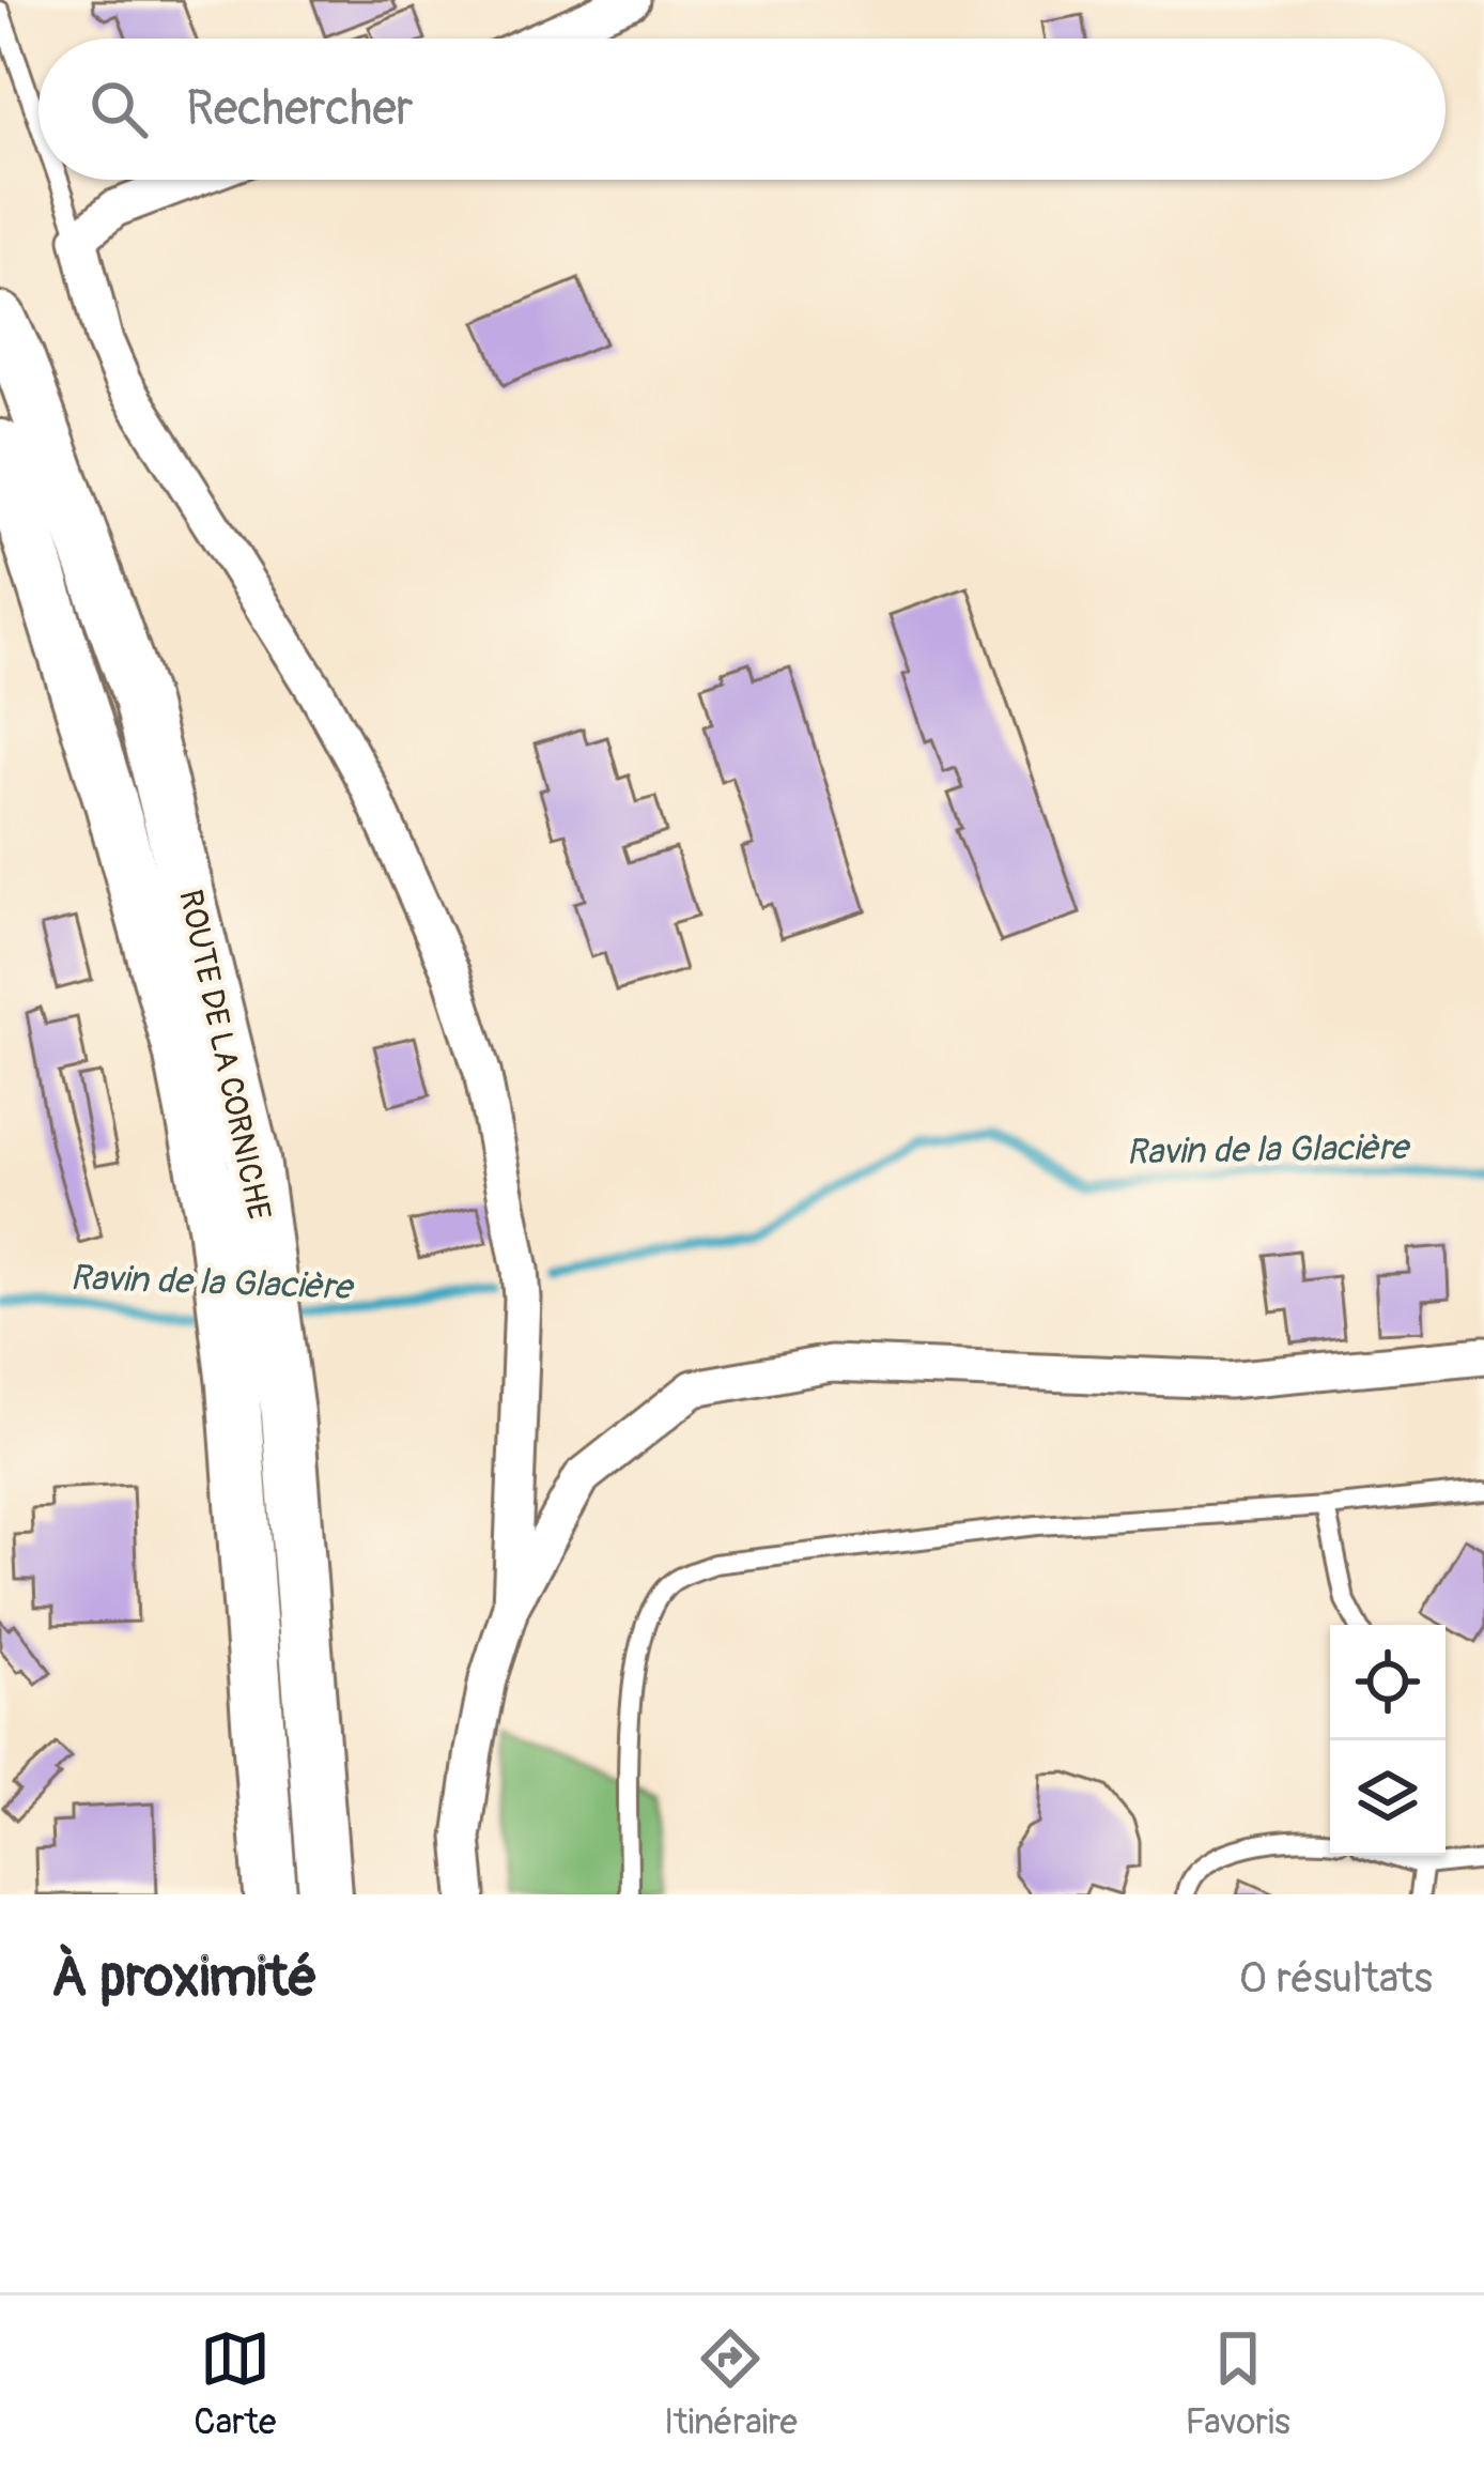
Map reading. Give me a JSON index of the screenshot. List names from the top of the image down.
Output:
{
  "streets": {
    "main road": ["ROUTE DE LA CORNICHE"]
  },
  "water": ["Ravin de la Glacière"],
  "page": {
    "search": "Rechercher",
    "heading": ["À proximité", "0 résultats"],
    "nav": ["Carte", "Itinéraire", "Favoris"]
  }
}
